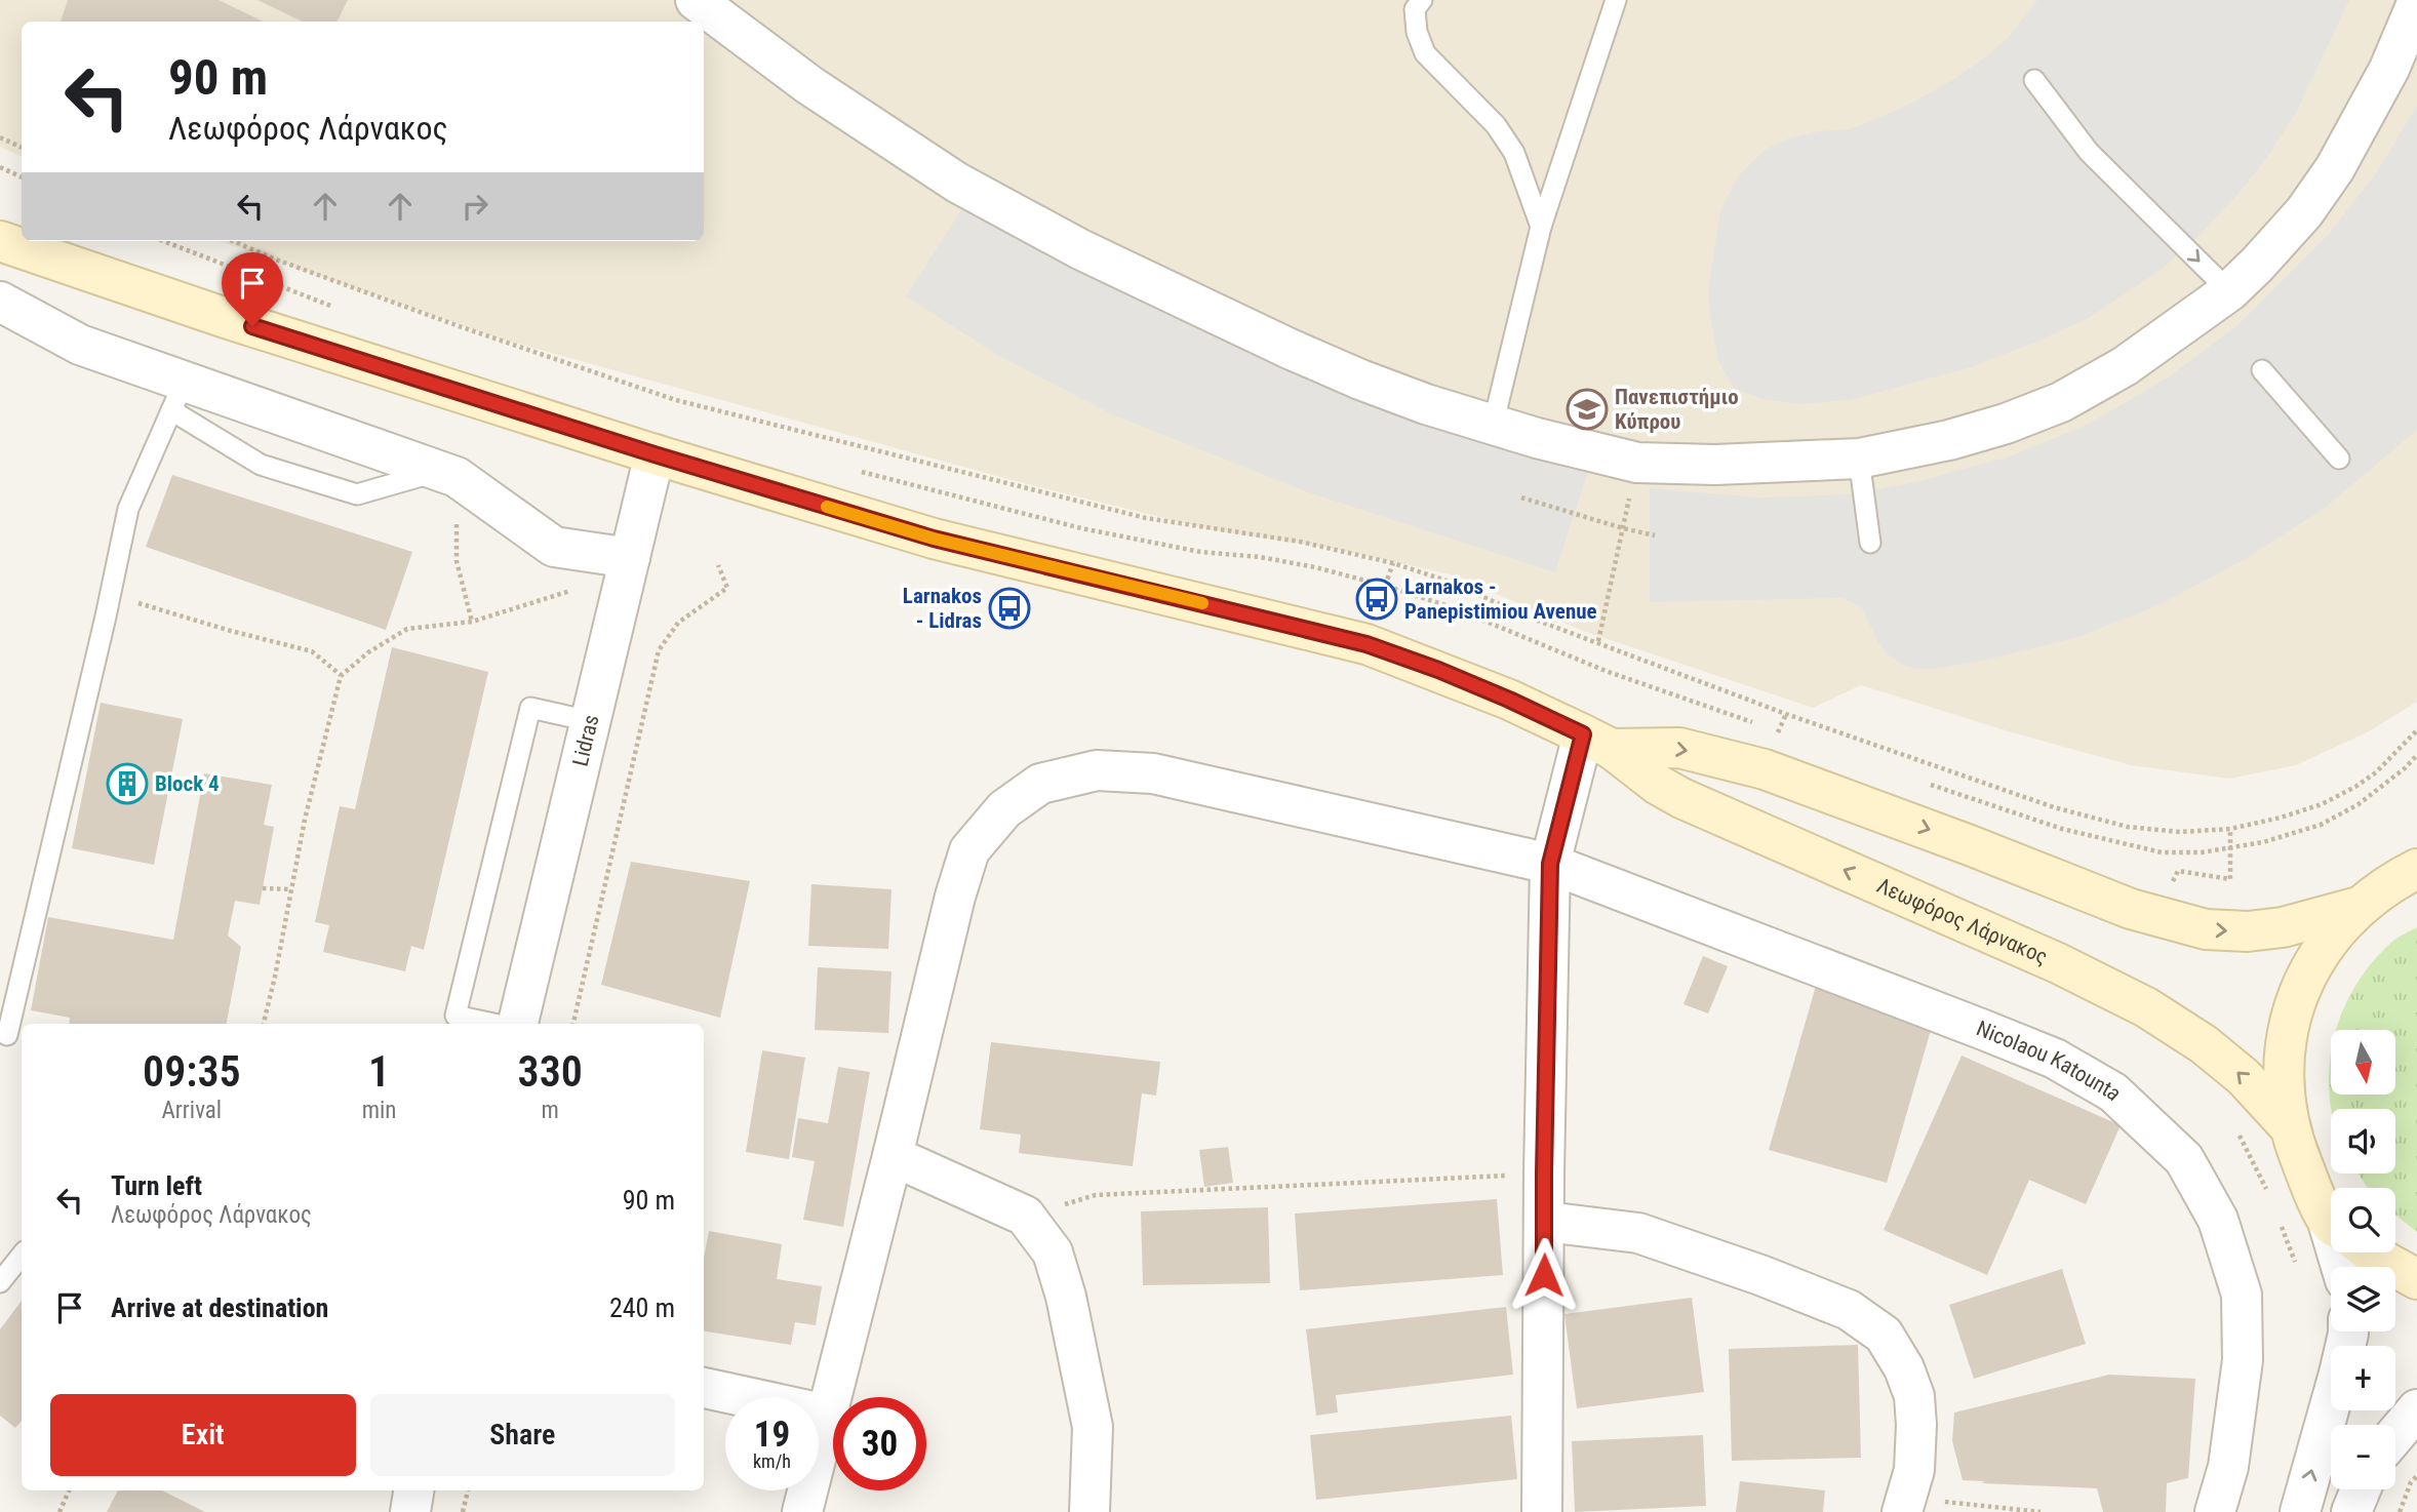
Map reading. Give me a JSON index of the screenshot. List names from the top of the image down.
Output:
{
  "streets": {
    "main road": ["Λεωφόρος Λάρνακος"],
    "street": ["Lidras", "Nicolaou Katounta"]
  },
  "crossings": [
    ["Lidras", "Λεωφόρος Λάρνακος"]
  ],
  "places": {
    "school or university": ["Πανεπιστήμιο Κύπρου"],
    "bus stop": ["Larnakos - Panepistimiou Avenue", "Larnakos - Lidras"],
    "building": ["Block 4"]
  },
  "north": "bottom",
  "page": {
    "turn": ["90 m", "Λεωφόρος Λάρνακος"],
    "eta": [
      "09:35",
      "Arrival",
      "1",
      "min",
      "330",
      "m"
    ],
    "map_buttons": ["+", "−"],
    "list": [
      {
        "name": "Turn left",
        "note": "Λεωφόρος Λάρνακος",
        "value": "90 m"
      },
      {
        "name": "Arrive at destination",
        "value": "240 m"
      }
    ],
    "buttons": ["Exit", "Share"],
    "speed": "19 km/h",
    "limit": "30"
  }
}
